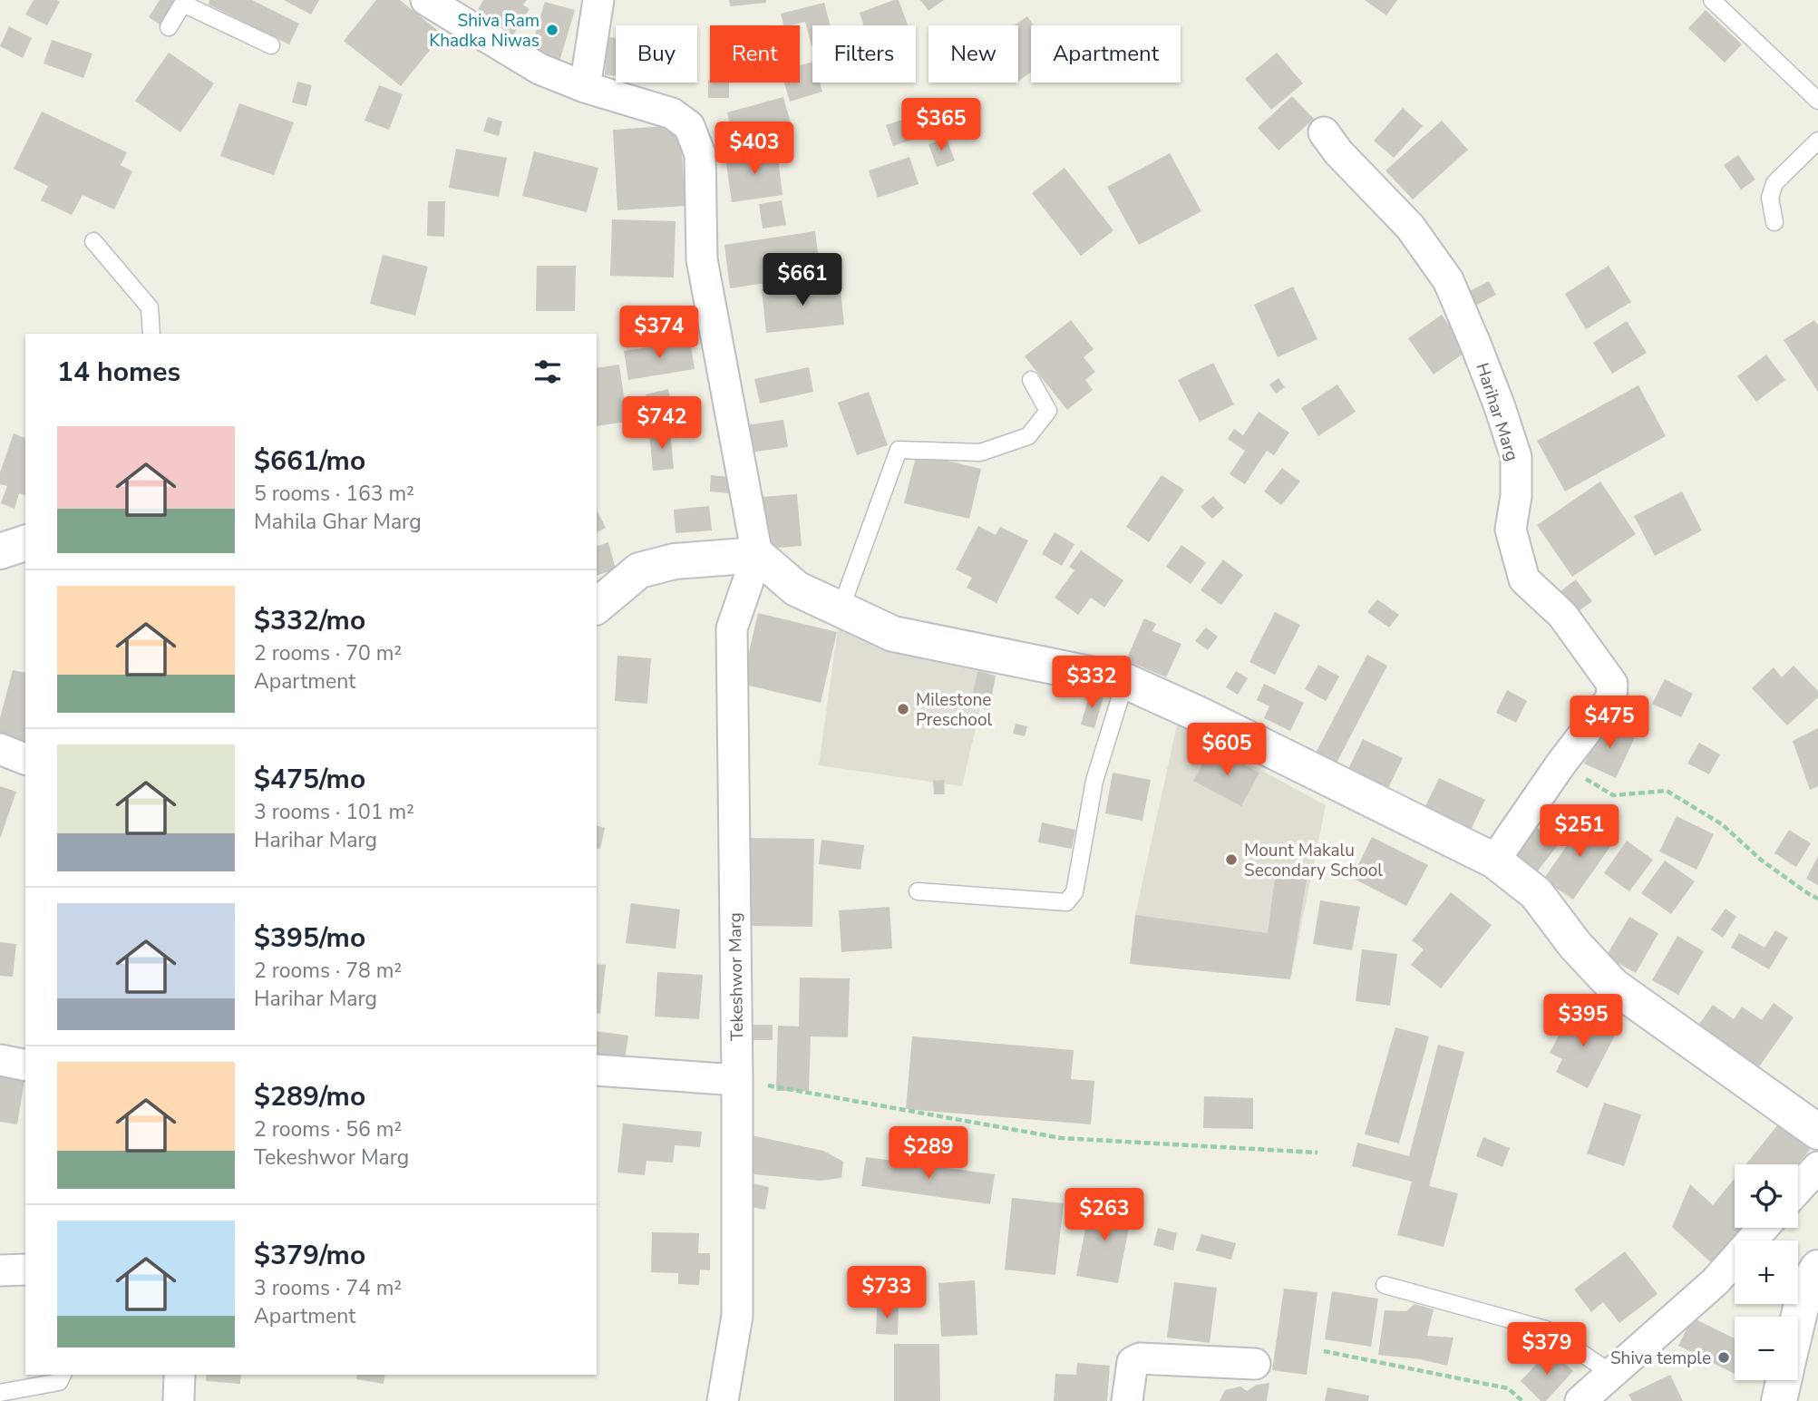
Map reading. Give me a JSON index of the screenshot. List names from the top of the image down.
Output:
{
  "streets": {
    "street": ["Harihar Marg", "Tekeshwor Marg"]
  },
  "places": [
    "Shiva Ram Khadka Niwas",
    "Milestone Preschool",
    "Mount Makalu Secondary School",
    "Shiva temple"
  ],
  "page": {
    "chip": [
      "Buy",
      "Rent",
      "Filters",
      "New",
      "Apartment"
    ],
    "price": [
      "$365",
      "$403",
      "$661",
      "$374",
      "$742",
      "$332",
      "$475",
      "$605",
      "$251",
      "$395",
      "$289",
      "$263",
      "$733",
      "$379"
    ],
    "heading": "14 homes",
    "list": [
      {
        "name": "$661/mo",
        "note": "5 rooms · 163 m² · Mahila Ghar Marg"
      },
      {
        "name": "$332/mo",
        "note": "2 rooms · 70 m² · Apartment"
      },
      {
        "name": "$475/mo",
        "note": "3 rooms · 101 m² · Harihar Marg"
      },
      {
        "name": "$395/mo",
        "note": "2 rooms · 78 m² · Harihar Marg"
      },
      {
        "name": "$289/mo",
        "note": "2 rooms · 56 m² · Tekeshwor Marg"
      },
      {
        "name": "$379/mo",
        "note": "3 rooms · 74 m² · Apartment"
      }
    ],
    "map_buttons": ["+", "−"]
  }
}
